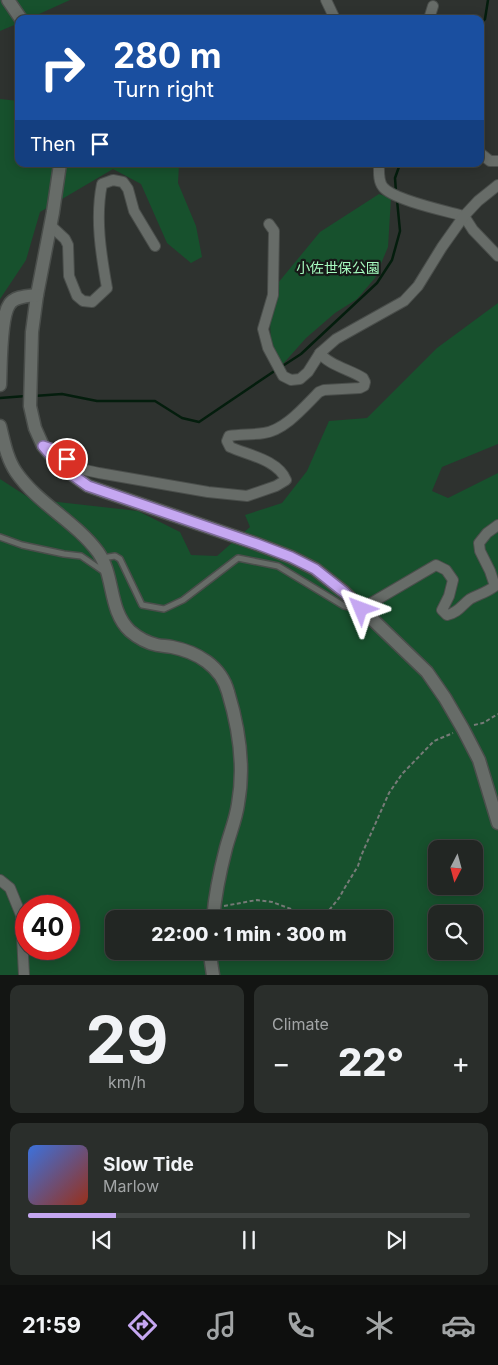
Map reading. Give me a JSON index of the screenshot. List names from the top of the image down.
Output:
{
  "parks": ["小佐世保公園"],
  "north": "bottom",
  "page": {
    "turn": ["280 m", "Turn right"],
    "then": "Then",
    "limit": "40",
    "trip": "22:00 · 1 min · 300 m",
    "tile": [
      ["29", "km/h"],
      "Climate"
    ],
    "heat": ["−", "22°", "+"],
    "song": ["Slow Tide", "Marlow"],
    "tabs": "21:59"
  }
}
